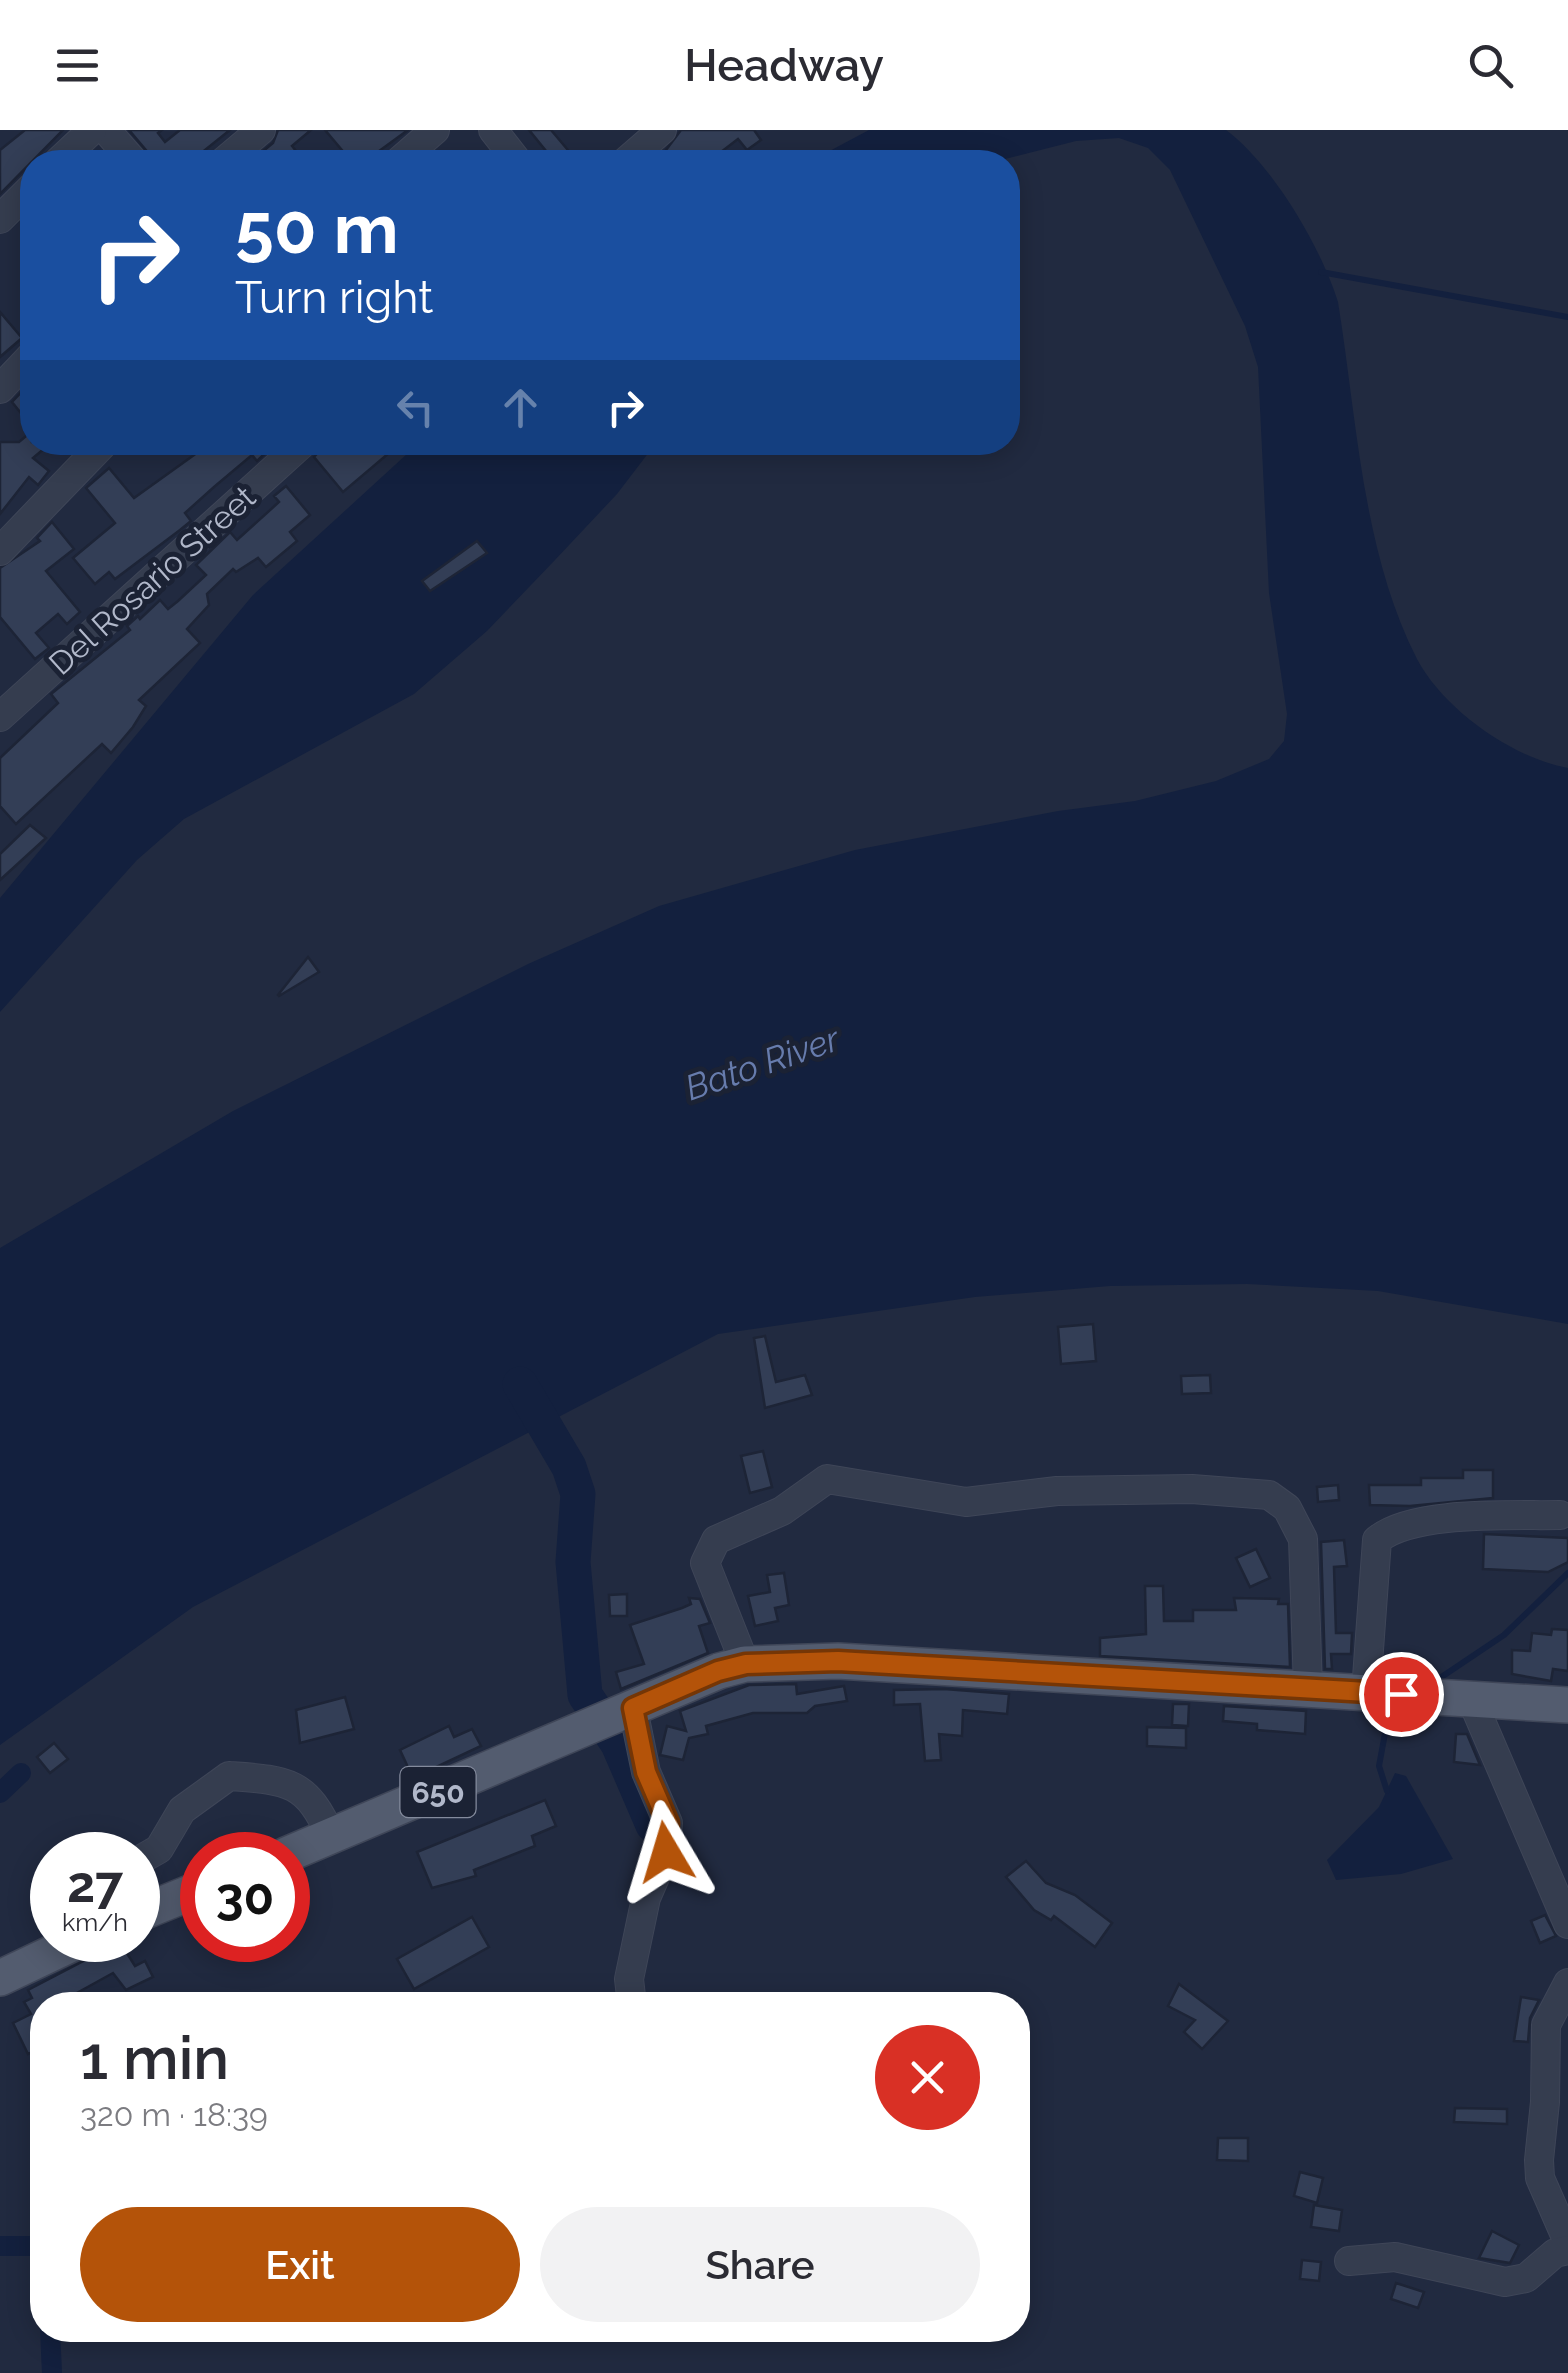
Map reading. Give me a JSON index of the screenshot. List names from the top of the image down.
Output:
{
  "streets": {
    "main road": ["650"],
    "street": ["Del Rosario Street"]
  },
  "water": ["Bato River"],
  "page": {
    "header": "Headway",
    "turn": ["50 m", "Turn right"],
    "speed": "27 km/h",
    "limit": "30",
    "heading": ["1 min", "320 m · 18:39"],
    "buttons": ["Exit", "Share"]
  }
}
